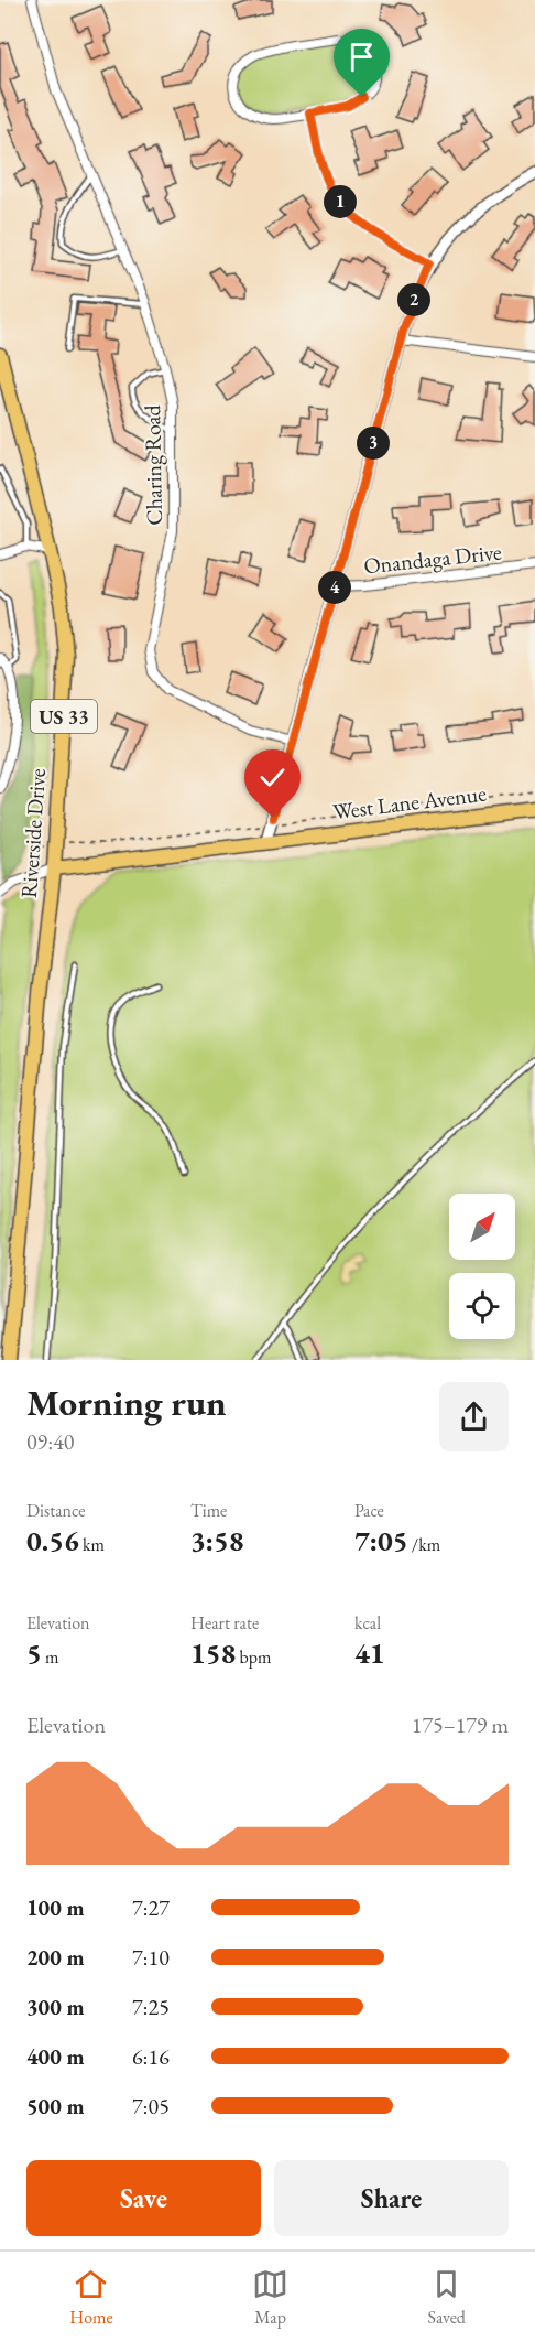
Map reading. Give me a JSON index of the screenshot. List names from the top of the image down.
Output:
{
  "streets": {
    "main road": ["US 33", "West Lane Avenue", "Riverside Drive"],
    "street": ["Charing Road", "Onandaga Drive"]
  },
  "crossings": [
    ["West Lane Avenue", "Riverside Drive"]
  ],
  "north": "top right",
  "page": {
    "pins": [
      "1",
      "2",
      "3",
      "4"
    ],
    "heading": ["Morning run", "09:40"],
    "stats": [
      ["Distance", "0.56 km"],
      ["Time", "3:58"],
      ["Pace", "7:05 /km"],
      ["Elevation", "5 m"],
      ["Heart rate", "158 bpm"],
      ["kcal", "41"]
    ],
    "chart": ["Elevation", "175–179 m"],
    "list": [
      {
        "name": "100 m",
        "note": "7:27"
      },
      {
        "name": "200 m",
        "note": "7:10"
      },
      {
        "name": "300 m",
        "note": "7:25"
      },
      {
        "name": "400 m",
        "note": "6:16"
      },
      {
        "name": "500 m",
        "note": "7:05"
      }
    ],
    "buttons": ["Save", "Share"],
    "tabs": ["Home", "Map", "Saved"]
  }
}
